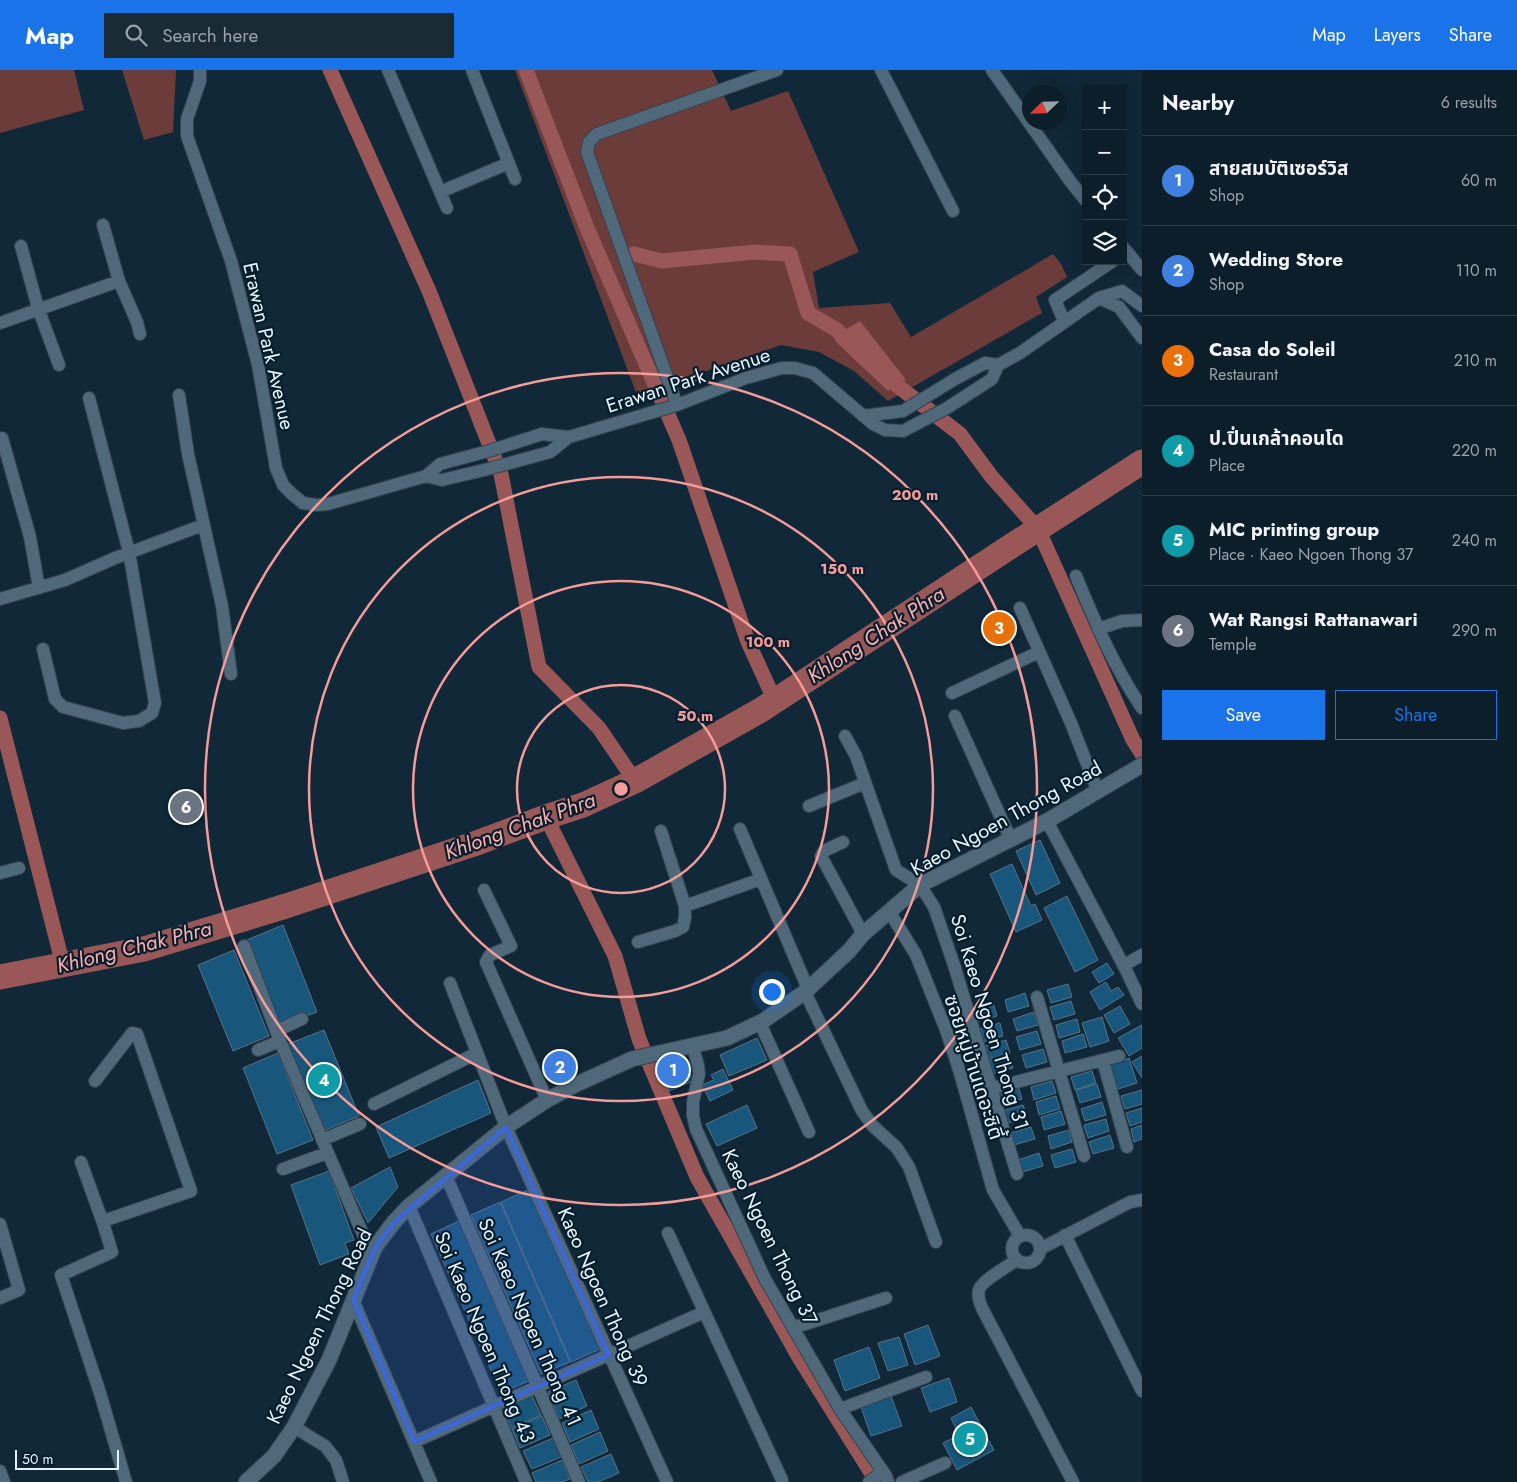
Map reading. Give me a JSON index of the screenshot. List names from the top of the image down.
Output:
{
  "streets": {
    "street": [
      "Erawan Park Avenue",
      "Kaeo Ngoen Thong Road",
      "Soi Kaeo Ngoen Thong 31",
      "ซอยหมู่บ้านเดอะซิตี้",
      "Kaeo Ngoen Thong 37",
      "Kaeo Ngoen Thong 39",
      "Soi Kaeo Ngoen Thong 41",
      "Soi Kaeo Ngoen Thong 43"
    ]
  },
  "crossings": [
    ["Kaeo Ngoen Thong Road", "Soi Kaeo Ngoen Thong 31"],
    ["Kaeo Ngoen Thong Road", "ซอยหมู่บ้านเดอะซิตี้"],
    ["Kaeo Ngoen Thong Road", "Kaeo Ngoen Thong 37"],
    ["Kaeo Ngoen Thong Road", "Kaeo Ngoen Thong 39"],
    ["Kaeo Ngoen Thong Road", "Soi Kaeo Ngoen Thong 41"],
    ["Kaeo Ngoen Thong Road", "Soi Kaeo Ngoen Thong 43"]
  ],
  "water": ["Khlong Chak Phra"],
  "scale_bar": "50 m",
  "north": "bottom left",
  "page": {
    "header": "Map",
    "search": "Search here",
    "nav": ["Map", "Layers", "Share"],
    "heading": ["Nearby", "6 results"],
    "map_buttons": ["+", "−"],
    "list": [
      {
        "mark": "1",
        "name": "สายสมบัติเซอร์วิส",
        "note": "Shop",
        "value": "60 m"
      },
      {
        "mark": "2",
        "name": "Wedding Store",
        "note": "Shop",
        "value": "110 m"
      },
      {
        "mark": "3",
        "name": "Casa do Soleil",
        "note": "Restaurant",
        "value": "210 m"
      },
      {
        "mark": "4",
        "name": "ป.ปิ่นเกล้าคอนโด",
        "note": "Place",
        "value": "220 m"
      },
      {
        "mark": "5",
        "name": "MIC printing group",
        "note": "Place · Kaeo Ngoen Thong 37",
        "value": "240 m"
      },
      {
        "mark": "6",
        "name": "Wat Rangsi Rattanawari",
        "note": "Temple",
        "value": "290 m"
      }
    ],
    "pins": [
      "3",
      "6",
      "2",
      "1",
      "4",
      "5"
    ],
    "buttons": ["Save", "Share"],
    "scale": "50 m"
  },
  "rings": [
    "200 m",
    "150 m",
    "100 m",
    "50 m"
  ]
}
